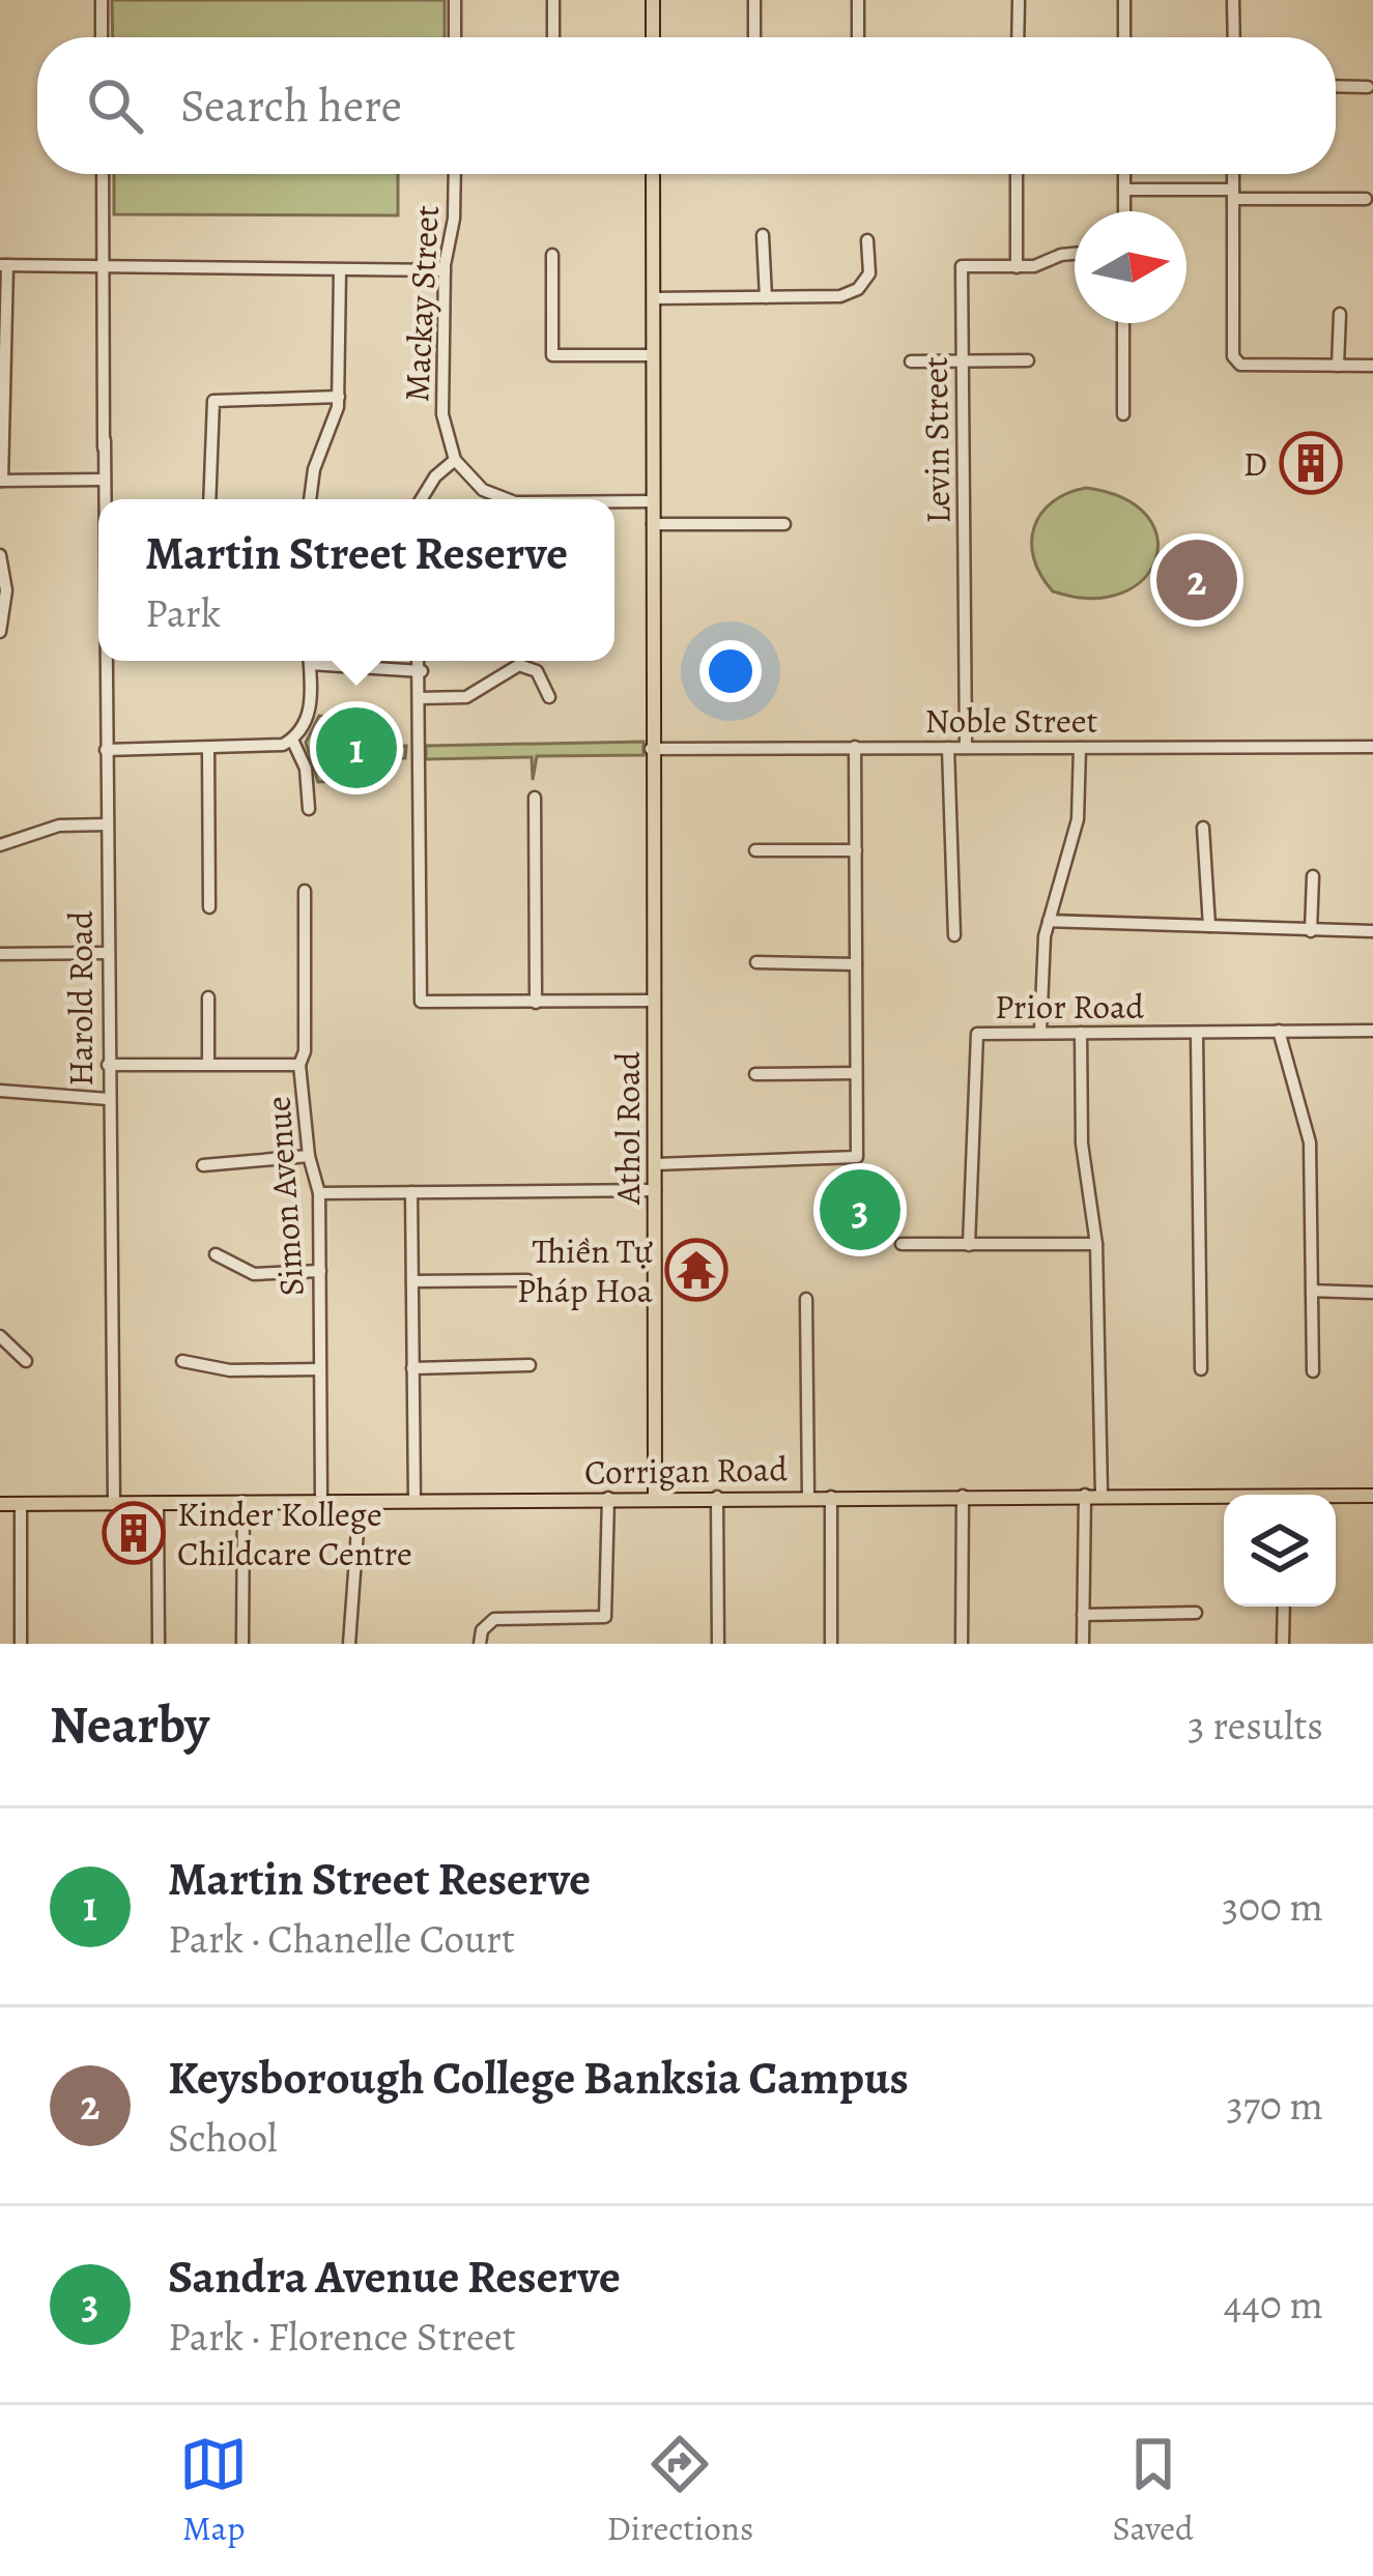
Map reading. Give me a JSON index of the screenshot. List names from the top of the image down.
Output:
{
  "streets": {
    "main road": ["Athol Road", "Corrigan Road"],
    "street": [
      "Mackay Street",
      "Levin Street",
      "Noble Street",
      "Harold Road",
      "Prior Road",
      "Simon Avenue"
    ]
  },
  "crossings": [
    ["Levin Street", "Noble Street"],
    ["Noble Street", "Athol Road"],
    ["Harold Road", "Corrigan Road"],
    ["Athol Road", "Corrigan Road"],
    ["Simon Avenue", "Corrigan Road"]
  ],
  "places": {
    "building": ["D", "Kinder Kollege Childcare Centre"],
    "temple": ["Thiền Tự Pháp Hoa"]
  },
  "north": "right",
  "page": {
    "search": "Search here",
    "popup": ["Martin Street Reserve", "Park"],
    "pins": ["2", "1", "3"],
    "heading": ["Nearby", "3 results"],
    "list": [
      {
        "mark": "1",
        "name": "Martin Street Reserve",
        "note": "Park · Chanelle Court",
        "value": "300 m"
      },
      {
        "mark": "2",
        "name": "Keysborough College Banksia Campus",
        "note": "School",
        "value": "370 m"
      },
      {
        "mark": "3",
        "name": "Sandra Avenue Reserve",
        "note": "Park · Florence Street",
        "value": "440 m"
      }
    ],
    "nav": ["Map", "Directions", "Saved"]
  }
}
